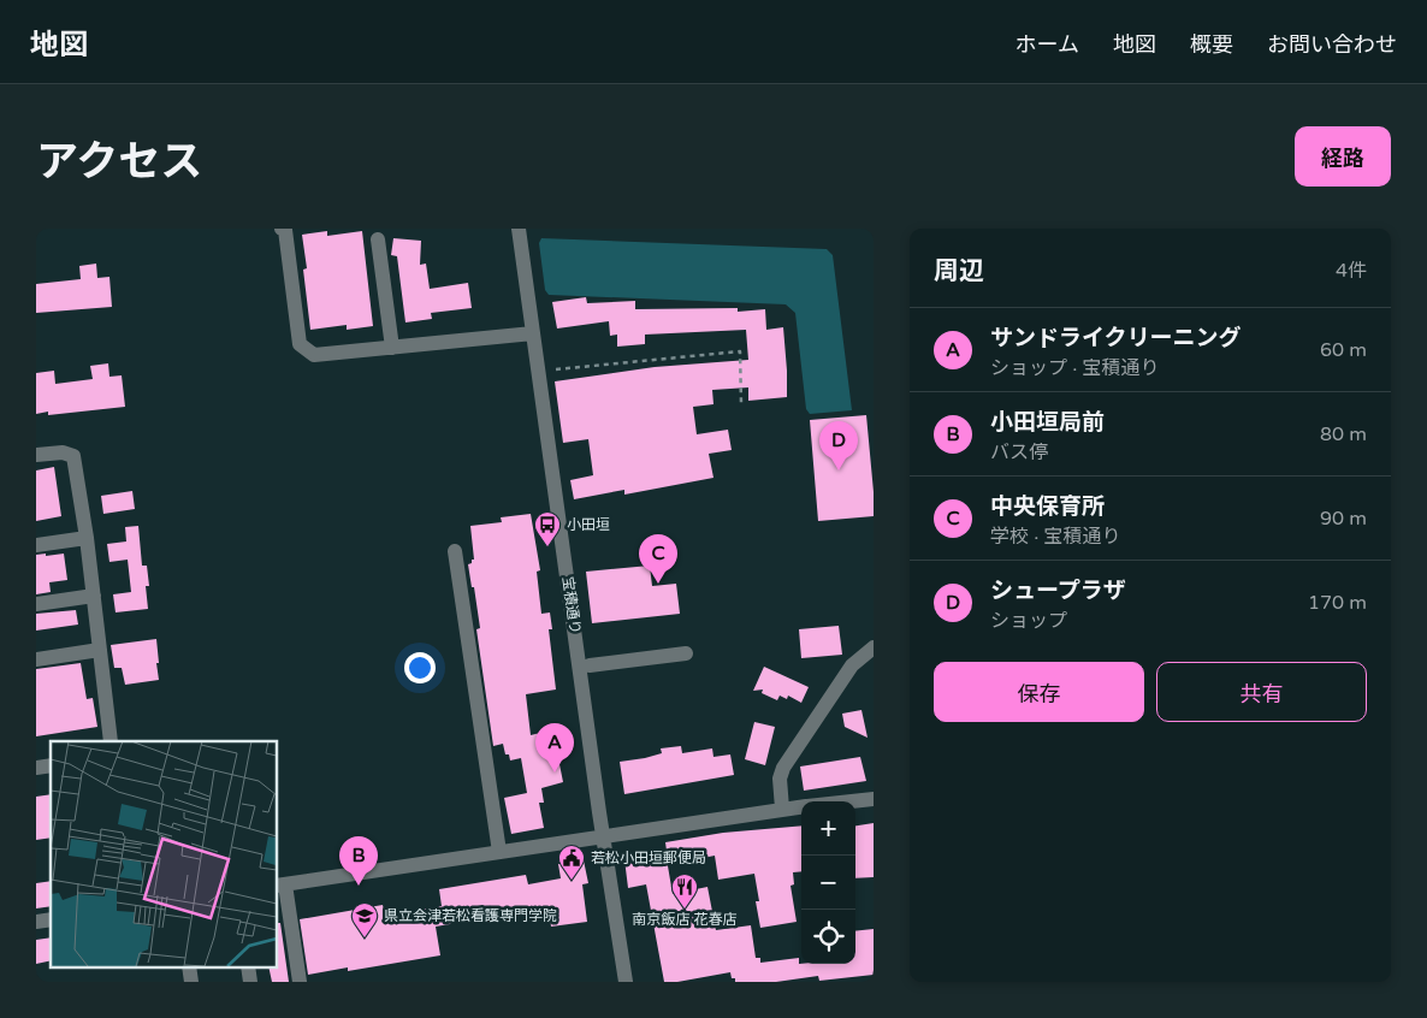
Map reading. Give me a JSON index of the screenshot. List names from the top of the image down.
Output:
{
  "streets": {
    "street": ["宝積通り"]
  },
  "places": {
    "bus stop": ["小田垣"],
    "public building": ["若松小田垣郵便局"],
    "restaurant": ["南京飯店 花春店"],
    "school or university": ["県立会津若松看護専門学院"]
  },
  "page": {
    "header": "地図",
    "nav": [
      "ホーム",
      "地図",
      "概要",
      "お問い合わせ"
    ],
    "title": "アクセス",
    "buttons": [
      "経路",
      ["保存", "共有"]
    ],
    "heading": ["周辺", "4件"],
    "list": [
      {
        "mark": "A",
        "name": "サンドライクリーニング",
        "note": "ショップ · 宝積通り",
        "value": "60 m"
      },
      {
        "mark": "B",
        "name": "小田垣局前",
        "note": "バス停",
        "value": "80 m"
      },
      {
        "mark": "C",
        "name": "中央保育所",
        "note": "学校 · 宝積通り",
        "value": "90 m"
      },
      {
        "mark": "D",
        "name": "シュープラザ",
        "note": "ショップ",
        "value": "170 m"
      }
    ],
    "pins": [
      "D",
      "C",
      "A",
      "B"
    ],
    "map_buttons": ["+", "−"]
  }
}
